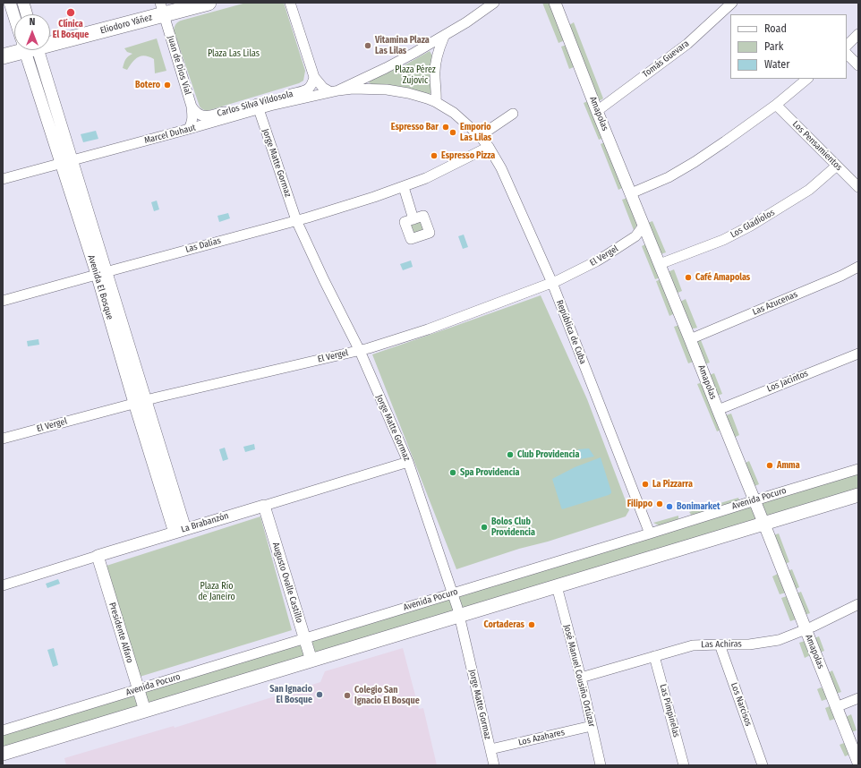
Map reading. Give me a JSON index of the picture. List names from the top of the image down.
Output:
{
  "streets": {
    "main road": ["Eliodoro Yáñez"],
    "street": [
      "Tomás Guevara",
      "Juan de Dios Vial",
      "Carlos Silva Vildosola",
      "Amapolas",
      "Marcel Duhaut",
      "Los Pensamientos",
      "Jorge Matte Gormaz",
      "Los Gladiolos",
      "Las Dalias",
      "El Vergel",
      "Avenida El Bosque",
      "Las Azucenas",
      "República de Cuba",
      "Los Jacintos",
      "Avenida Pocuro",
      "La Brabanzón",
      "Augusto Ovalle Castillo",
      "Presidente Alfaro",
      "Las Achiras",
      "José Manuel Cousiño Ortúzar",
      "Los Narcisos",
      "Las Pimpinelas",
      "Los Azahares"
    ]
  },
  "crossings": [
    ["Eliodoro Yáñez", "Juan de Dios Vial"],
    ["Tomás Guevara", "Amapolas"],
    ["Juan de Dios Vial", "Carlos Silva Vildosola"],
    ["Juan de Dios Vial", "Marcel Duhaut"],
    ["Carlos Silva Vildosola", "Marcel Duhaut"],
    ["Carlos Silva Vildosola", "Jorge Matte Gormaz"],
    ["Amapolas", "Los Gladiolos"],
    ["Amapolas", "El Vergel"],
    ["Amapolas", "Las Azucenas"],
    ["Amapolas", "Los Jacintos"],
    ["Amapolas", "Avenida Pocuro"],
    ["Amapolas", "Las Achiras"],
    ["Marcel Duhaut", "Jorge Matte Gormaz"],
    ["Marcel Duhaut", "Avenida El Bosque"],
    ["Marcel Duhaut", "República de Cuba"],
    ["Los Pensamientos", "Los Gladiolos"],
    ["Jorge Matte Gormaz", "Las Dalias"],
    ["Jorge Matte Gormaz", "El Vergel"],
    ["Jorge Matte Gormaz", "Avenida Pocuro"],
    ["Jorge Matte Gormaz", "La Brabanzón"],
    ["Jorge Matte Gormaz", "Los Azahares"],
    ["Las Dalias", "Avenida El Bosque"],
    ["Las Dalias", "República de Cuba"],
    ["El Vergel", "Avenida El Bosque"],
    ["El Vergel", "República de Cuba"],
    ["Avenida El Bosque", "La Brabanzón"],
    ["República de Cuba", "Avenida Pocuro"],
    ["Avenida Pocuro", "Augusto Ovalle Castillo"],
    ["Avenida Pocuro", "Presidente Alfaro"],
    ["La Brabanzón", "Augusto Ovalle Castillo"],
    ["La Brabanzón", "Presidente Alfaro"],
    ["Las Achiras", "José Manuel Cousiño Ortúzar"],
    ["Las Achiras", "Los Narcisos"],
    ["Las Achiras", "Las Pimpinelas"],
    ["José Manuel Cousiño Ortúzar", "Los Azahares"]
  ],
  "parks": ["Plaza Las Lilas", "Plaza Pérez Zujovic", "Plaza Río de Janeiro"],
  "places": [
    "Clínica El Bosque",
    "Vitamina Plaza Las Lilas",
    "Botero",
    "Espresso Bar",
    "Emporio Las Lilas",
    "Espresso Pizza",
    "Café Amapolas",
    "Club Providencia",
    "Amma",
    "Spa Providencia",
    "La Pizzarra",
    "Filippo",
    "Bonimarket",
    "Bolos Club Providencia",
    "Cortaderas",
    "San Ignacio El Bosque",
    "Colegio San Ignacio El Bosque"
  ],
  "legend": ["Road", "Park", "Water"],
  "north": "top"
}
